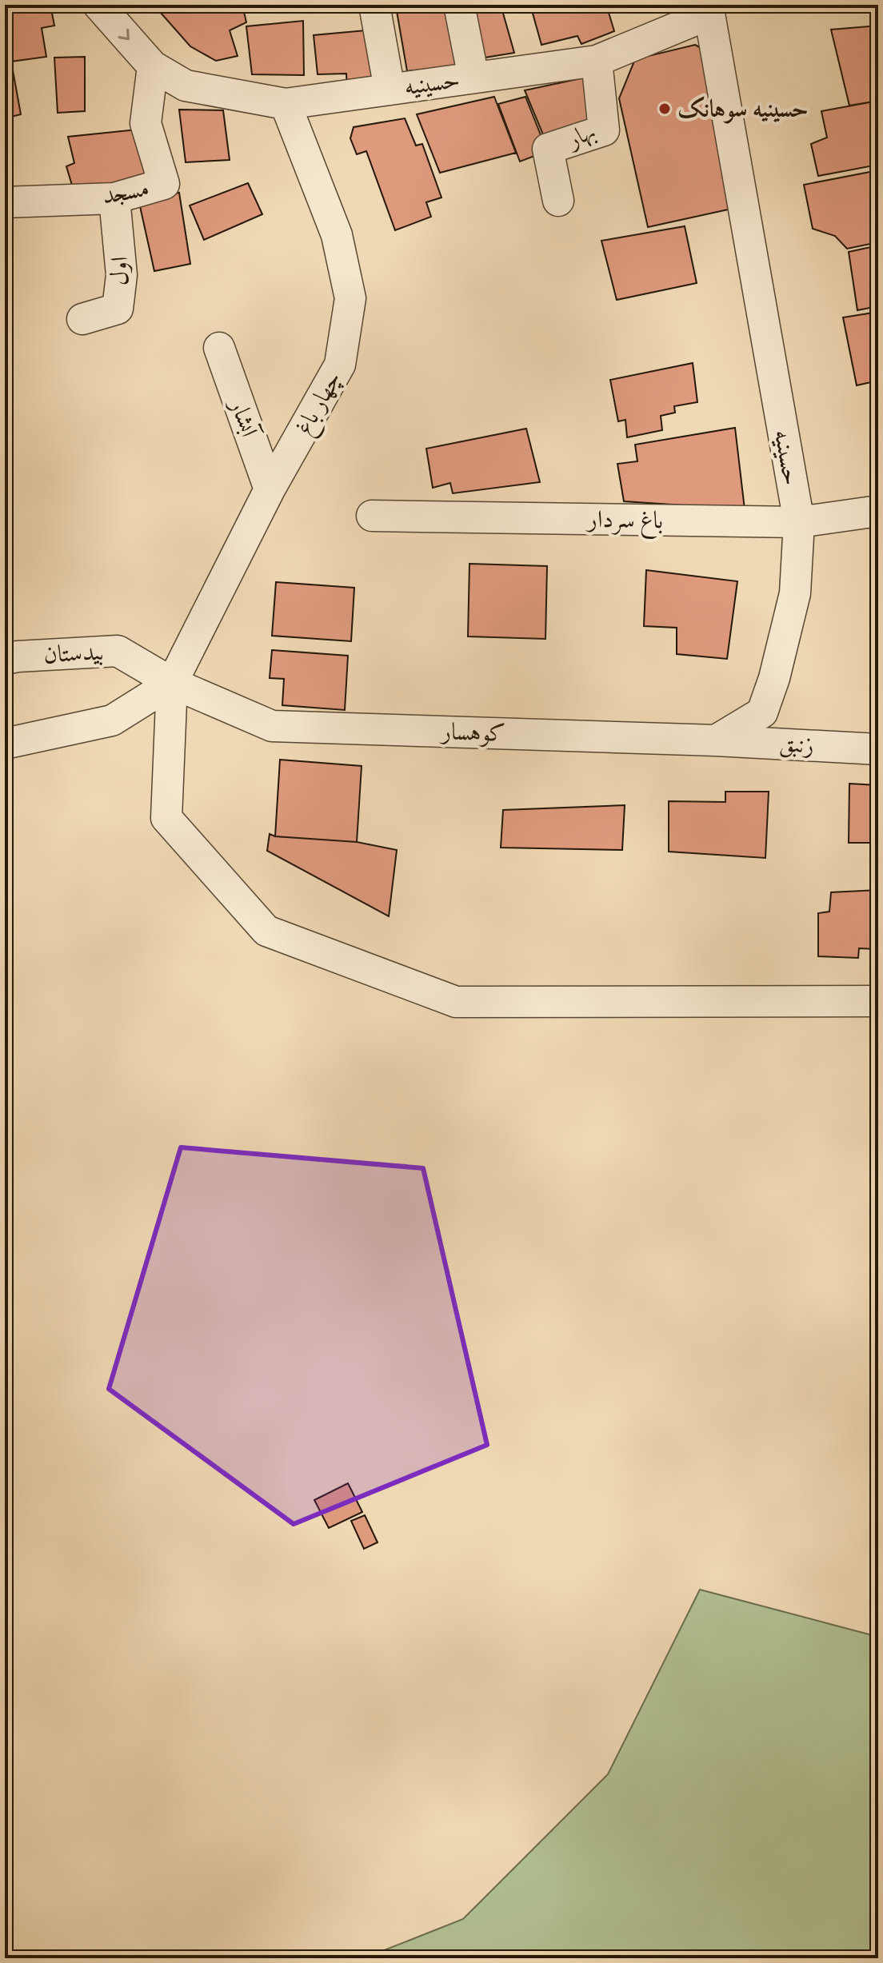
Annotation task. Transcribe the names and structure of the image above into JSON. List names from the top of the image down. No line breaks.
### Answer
{"streets":{"street":["حسینیه","بهار","مسجد","اول","چهار باغ","آبشار","باغ سردار","بیدستان","کوهسار","زنبق"]},"crossings":[["حسینیه","بهار"],["حسینیه","مسجد"],["حسینیه","چهار باغ"],["حسینیه","باغ سردار"],["مسجد","اول"],["چهار باغ","آبشار"],["چهار باغ","بیدستان"],["چهار باغ","کوهسار"],["بیدستان","کوهسار"],["کوهسار","زنبق"]],"places":["حسینیه سوهانک"]}
